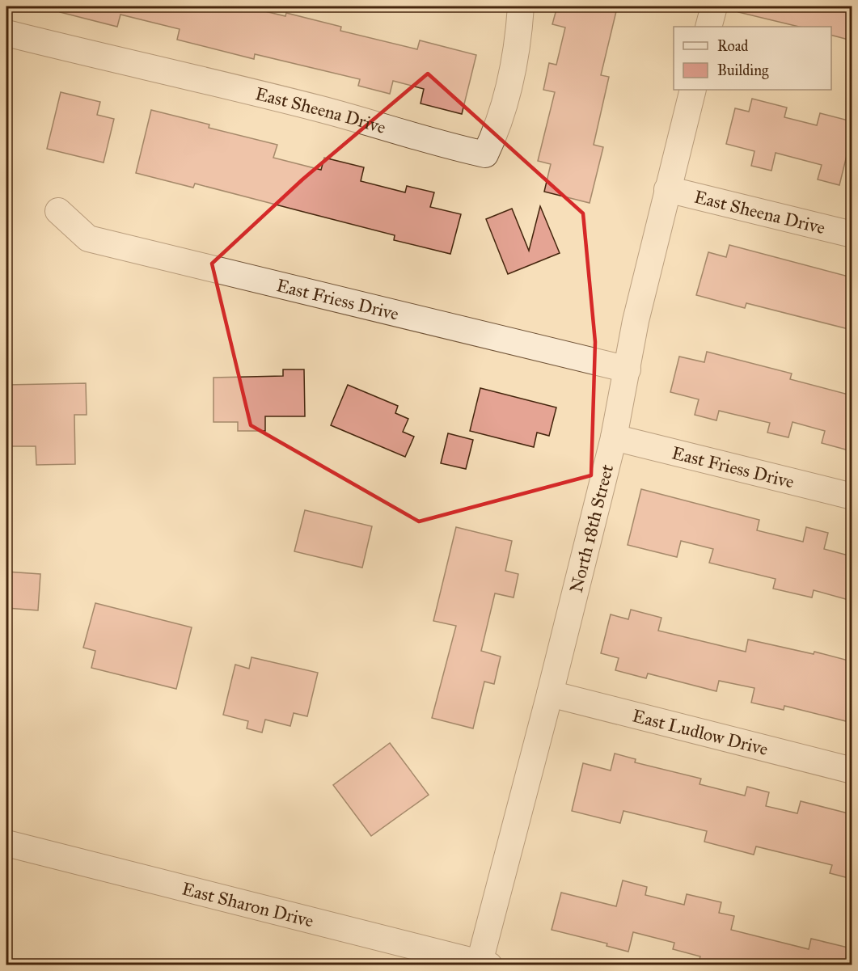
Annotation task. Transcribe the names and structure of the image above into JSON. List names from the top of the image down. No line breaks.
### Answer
{"streets":{"street":["East Sheena Drive","East Friess Drive","North 18th Street","East Ludlow Drive","East Sharon Drive"]},"crossings":[["East Sheena Drive","North 18th Street"],["East Friess Drive","North 18th Street"],["North 18th Street","East Ludlow Drive"],["North 18th Street","East Sharon Drive"]],"legend":["Road","Building"]}
